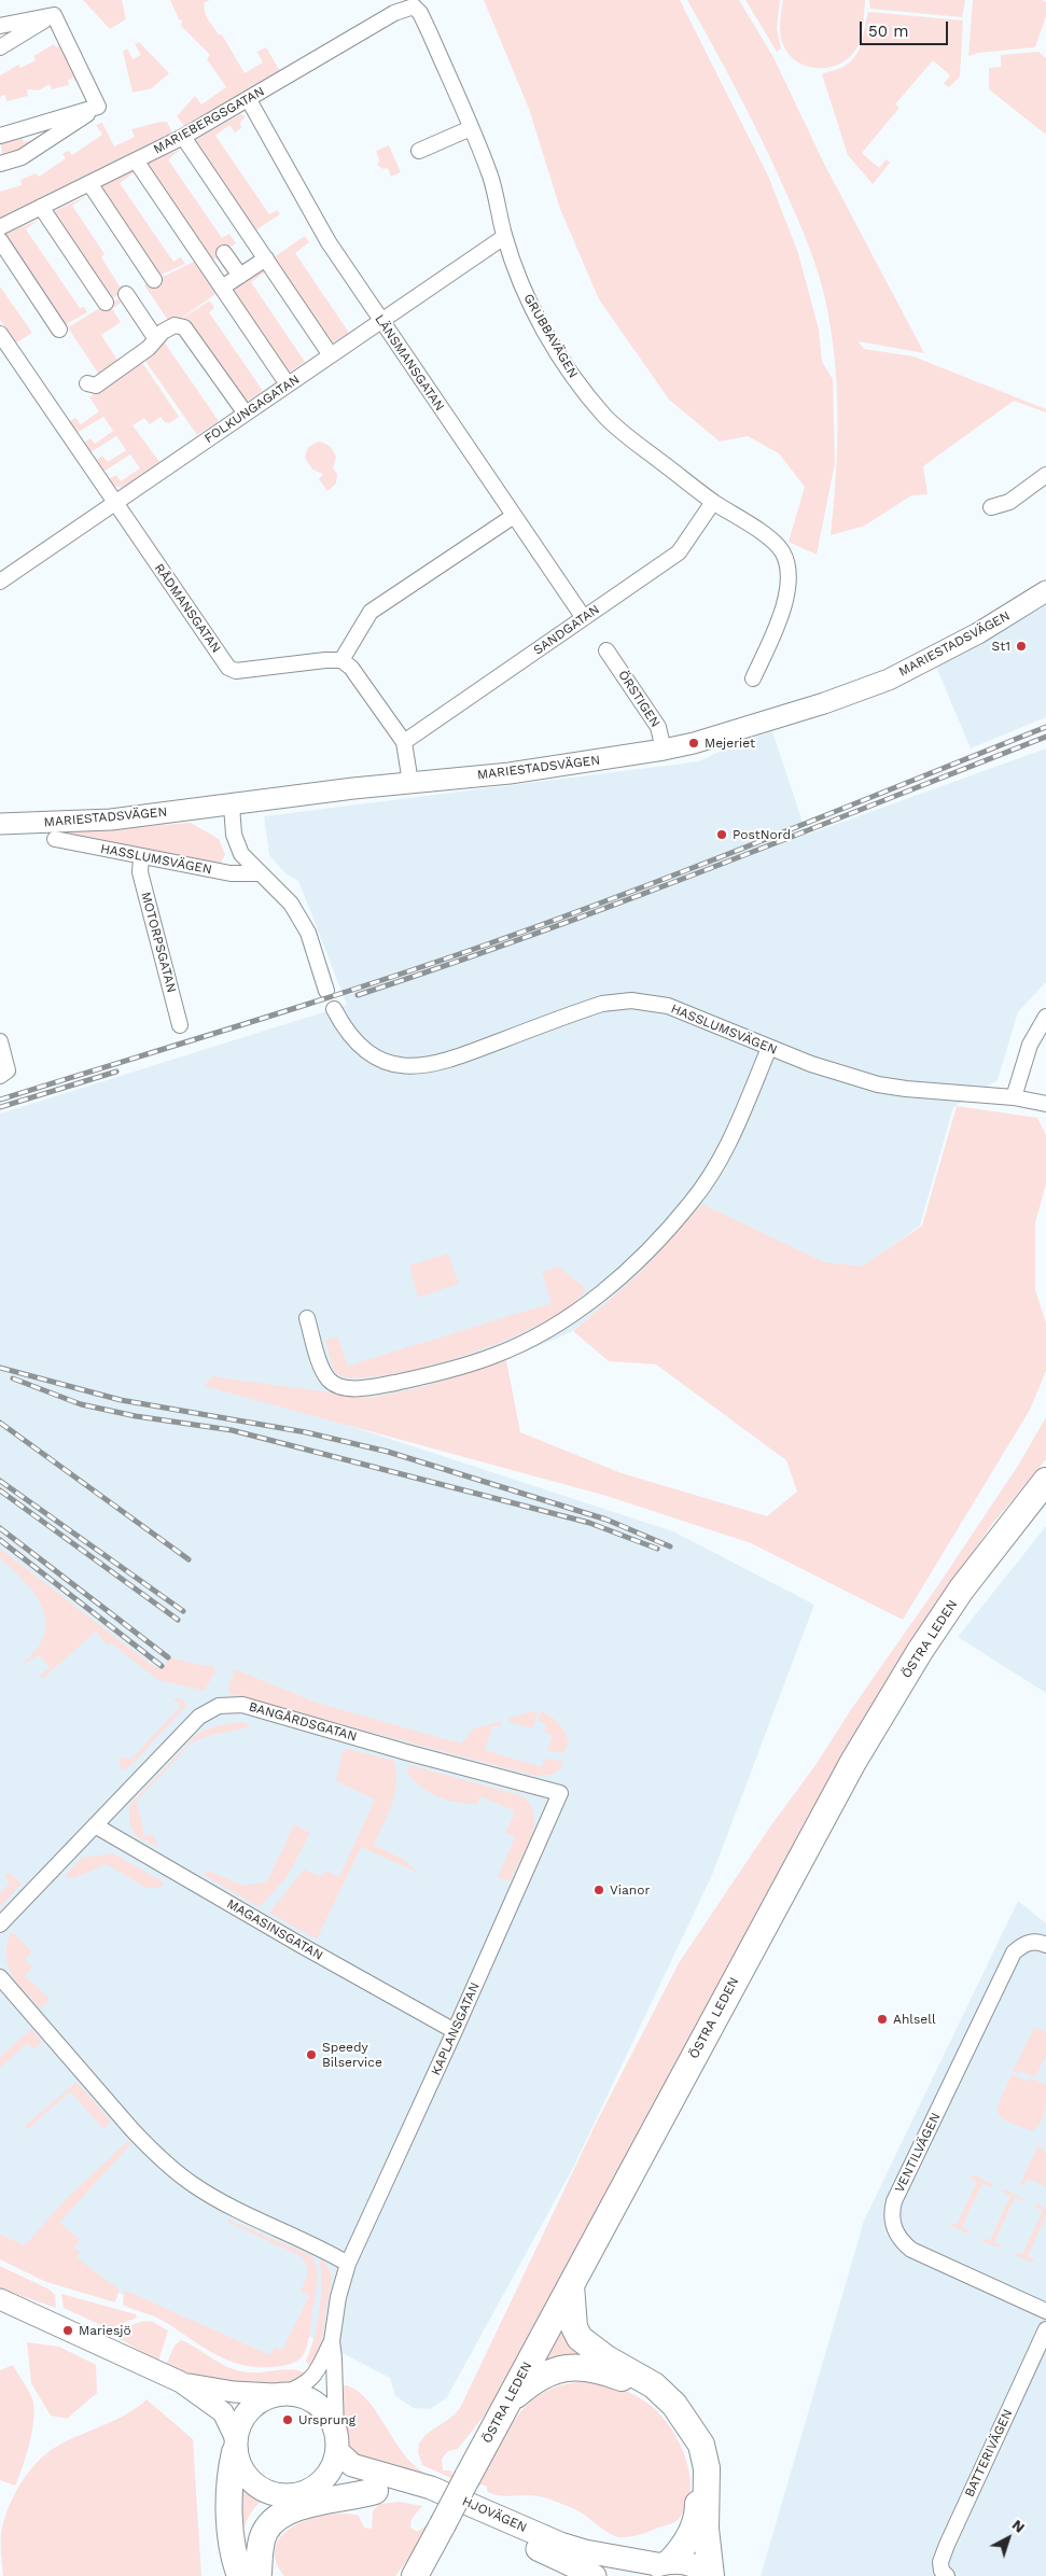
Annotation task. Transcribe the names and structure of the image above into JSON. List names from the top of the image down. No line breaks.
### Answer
{"streets":{"highway":["ÖSTRA LEDEN"],"main road":["HJOVÄGEN"],"street":["MARIEBERGSGATAN","GRUBBAVÄGEN","LÄNSMANSGATAN","FOLKUNGAGATAN","RÅDMANSGATAN","SANDGATAN","MARIESTADSVÄGEN","ÖRSTIGEN","HASSLUMSVÄGEN","MOTORPSGATAN","BANGÅRDSGATAN","MAGASINSGATAN","KAPLANSGATAN","VENTILVÄGEN","BATTERIVÄGEN"]},"crossings":[["MARIEBERGSGATAN","GRUBBAVÄGEN"],["MARIEBERGSGATAN","LÄNSMANSGATAN"],["GRUBBAVÄGEN","FOLKUNGAGATAN"],["GRUBBAVÄGEN","SANDGATAN"],["LÄNSMANSGATAN","FOLKUNGAGATAN"],["LÄNSMANSGATAN","SANDGATAN"],["FOLKUNGAGATAN","RÅDMANSGATAN"],["MARIESTADSVÄGEN","ÖRSTIGEN"],["HASSLUMSVÄGEN","MOTORPSGATAN"],["BANGÅRDSGATAN","MAGASINSGATAN"],["BANGÅRDSGATAN","KAPLANSGATAN"],["MAGASINSGATAN","KAPLANSGATAN"],["KAPLANSGATAN","HJOVÄGEN"]],"places":["St1","Mejeriet","PostNord","Vianor","Ahlsell","Speedy Bilservice","Mariesjö","Ursprung"],"scale_bar":"50 m","north":"top right"}
